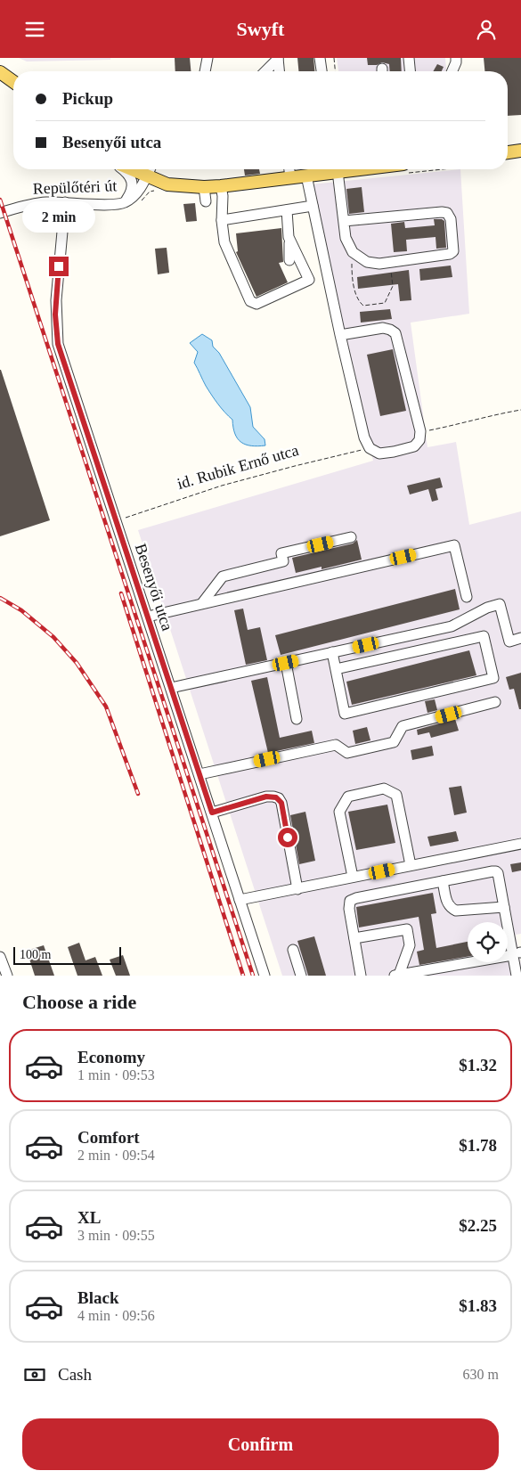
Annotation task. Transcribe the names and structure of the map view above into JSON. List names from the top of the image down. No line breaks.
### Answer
{"streets":{"street":["Repülőtéri út","Besenyői utca"],"path":["id. Rubik Ernő utca"]},"crossings":[["Repülőtéri út","Besenyői utca"],["id. Rubik Ernő utca","Besenyői utca"]],"scale_bar":"100 m","page":{"header":"Swyft","banner":["Pickup","Besenyői utca"],"bubble":"2 min","scale":"100 m","heading":"Choose a ride","list":[{"name":"Economy","note":"1 min · 09:53","value":"$1.32"},{"name":"Comfort","note":"2 min · 09:54","value":"$1.78"},{"name":"XL","note":"3 min · 09:55","value":"$2.25"},{"name":"Black","note":"4 min · 09:56","value":"$1.83"}],"pay":["Cash","630 m"],"buttons":"Confirm"}}
